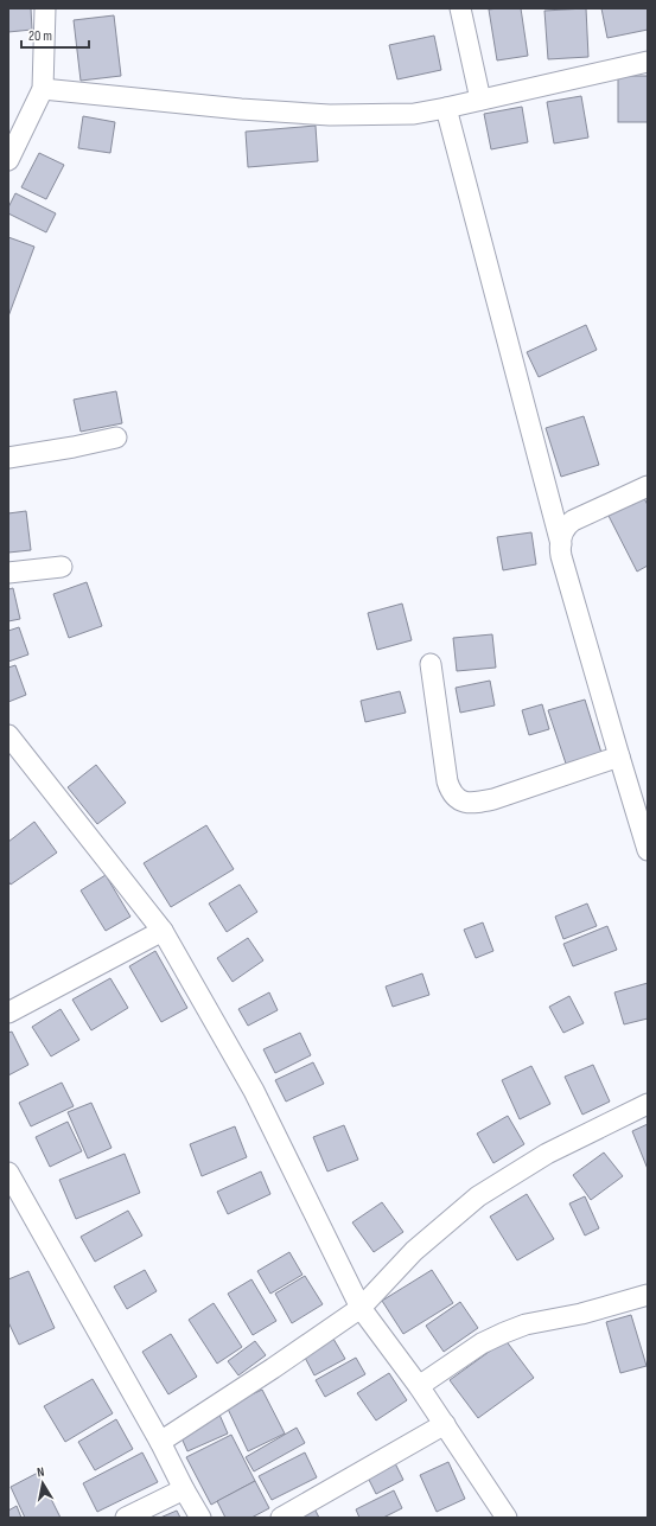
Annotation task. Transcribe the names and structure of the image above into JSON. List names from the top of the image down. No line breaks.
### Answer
{"scale_bar":"20 m","north":"top"}
